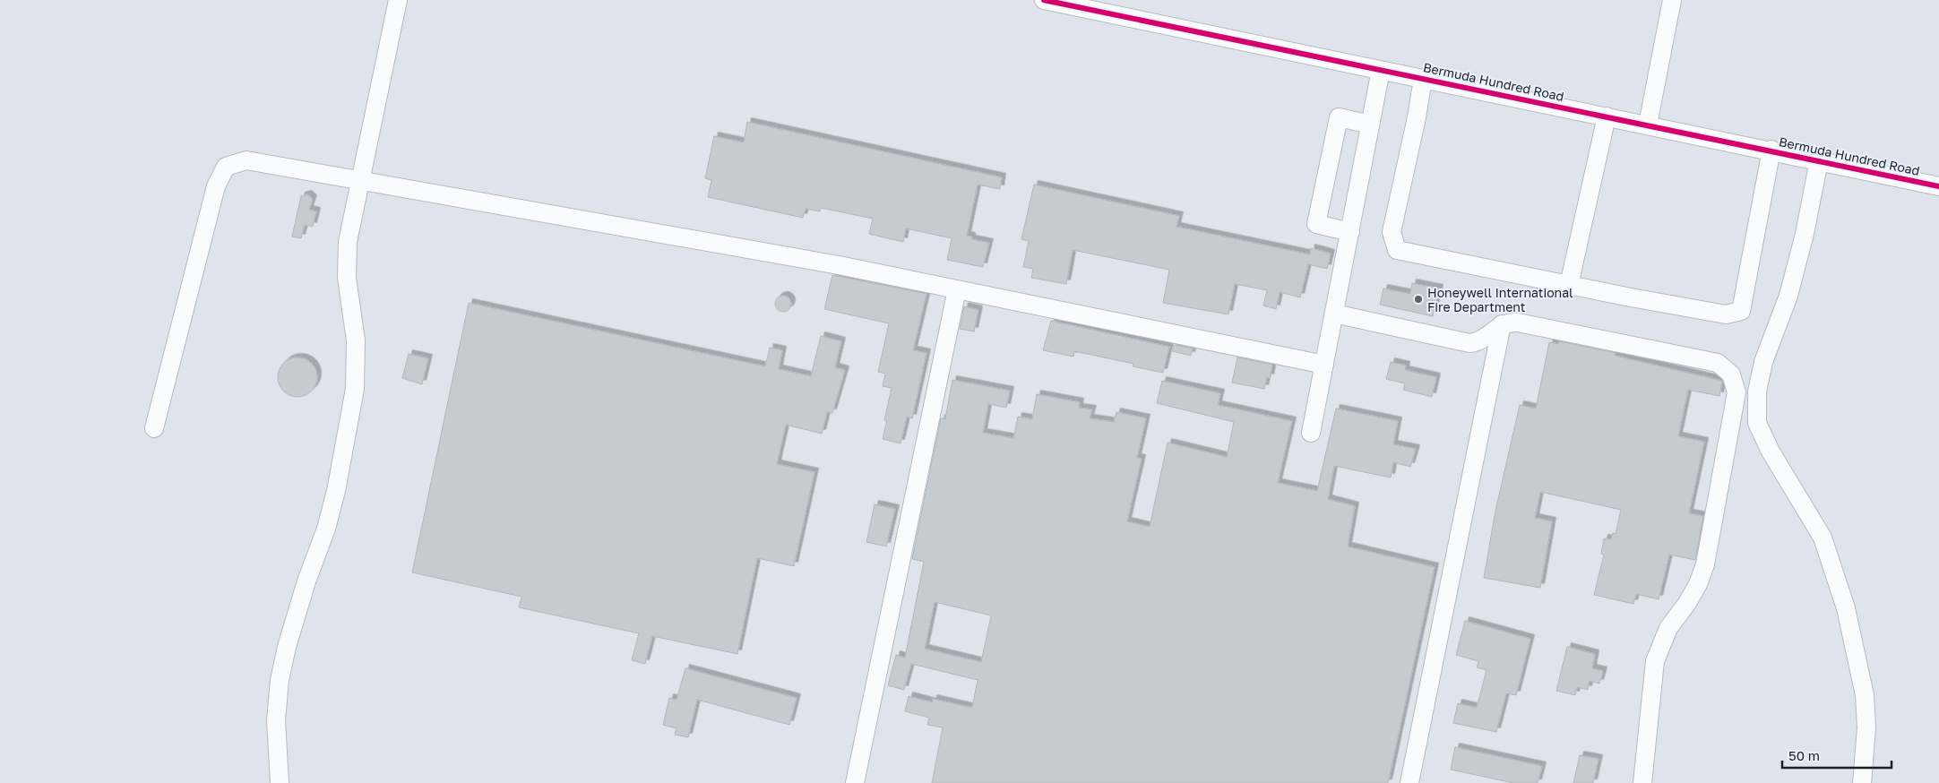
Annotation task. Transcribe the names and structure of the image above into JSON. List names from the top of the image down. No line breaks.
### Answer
{"streets":{"street":["Bermuda Hundred Road"]},"places":["Honeywell International Fire Department"],"scale_bar":"50 m"}
